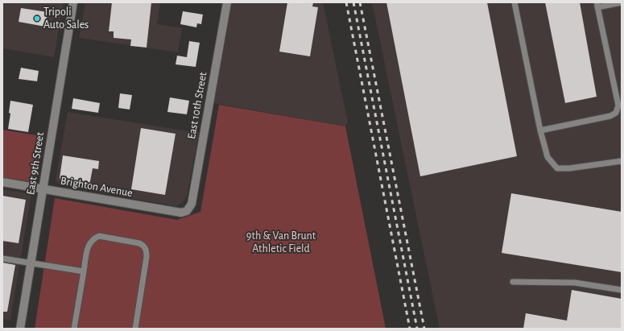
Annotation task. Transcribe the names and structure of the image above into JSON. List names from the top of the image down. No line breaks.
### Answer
{"streets":{"street":["East 10th Street","East 9th Street","Brighton Avenue"]},"crossings":[["East 10th Street","Brighton Avenue"],["East 9th Street","Brighton Avenue"]],"parks":["9th & Van Brunt Athletic Field"],"places":["Tripoli Auto Sales"]}
